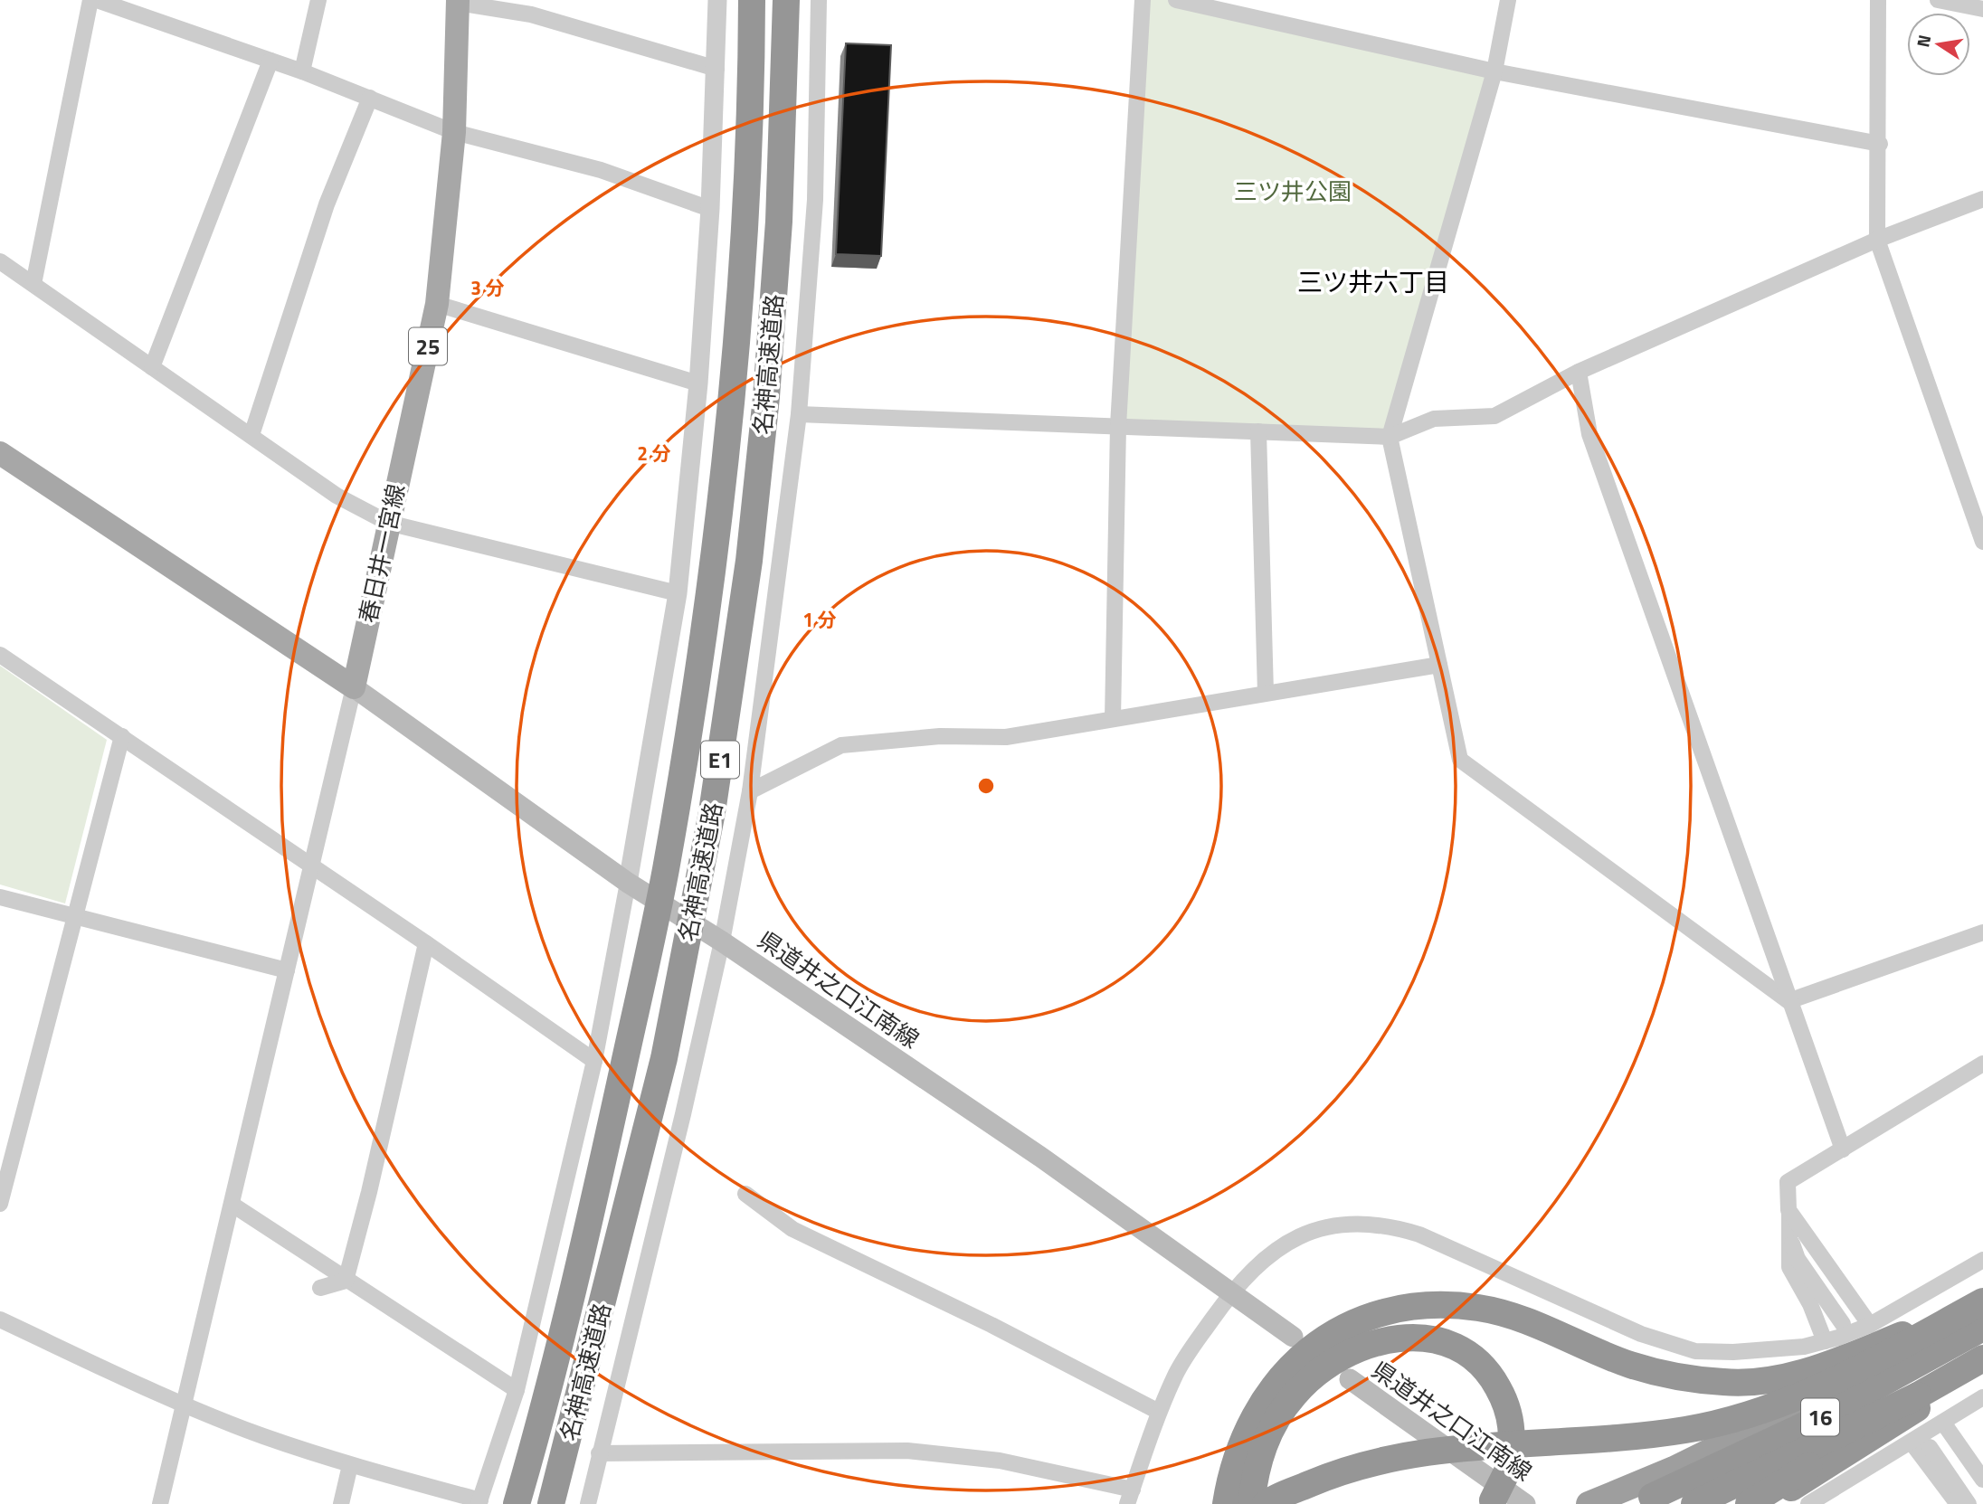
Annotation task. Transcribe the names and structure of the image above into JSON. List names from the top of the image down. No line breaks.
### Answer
{"streets":{"highway":["名神高速道路","E1","16"],"main road":["25","春日井一宮線","県道井之口江南線"]},"crossings":[["春日井一宮線","県道井之口江南線"]],"districts":["三ツ井六丁目"],"parks":["三ツ井公園"],"north":"left","rings":["3 分","2 分","1 分"]}
